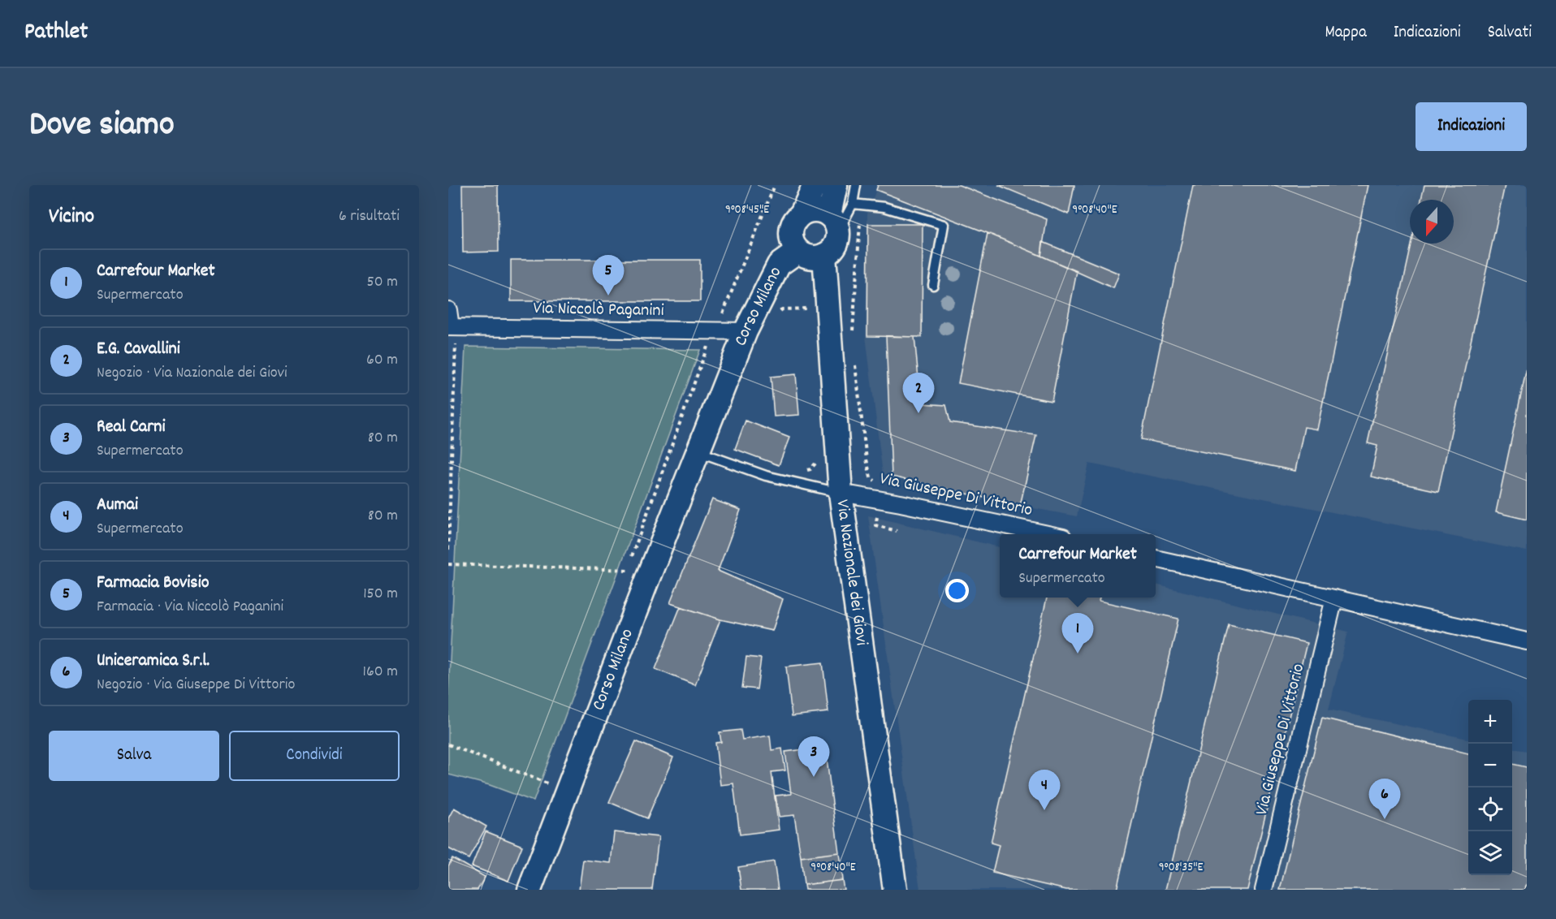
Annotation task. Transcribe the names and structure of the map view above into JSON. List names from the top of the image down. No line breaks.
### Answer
{"streets":{"main road":["Corso Milano","Via Nazionale dei Giovi"],"street":["Via Niccolò Paganini","Via Giuseppe Di Vittorio"]},"crossings":[["Corso Milano","Via Niccolò Paganini"],["Corso Milano","Via Nazionale dei Giovi"],["Via Giuseppe Di Vittorio","Via Nazionale dei Giovi"]],"north":"bottom","page":{"header":"Pathlet","nav":["Mappa","Indicazioni","Salvati"],"title":"Dove siamo","buttons":["Indicazioni",["Salva","Condividi"]],"heading":["Vicino","6 risultati"],"list":[{"mark":"1","name":"Carrefour Market","note":"Supermercato","value":"50 m"},{"mark":"2","name":"E.G. Cavallini","note":"Negozio · Via Nazionale dei Giovi","value":"60 m"},{"mark":"3","name":"Real Carni","note":"Supermercato","value":"80 m"},{"mark":"4","name":"Aumai","note":"Supermercato","value":"80 m"},{"mark":"5","name":"Farmacia Bovisio","note":"Farmacia · Via Niccolò Paganini","value":"150 m"},{"mark":"6","name":"Uniceramica S.r.l.","note":"Negozio · Via Giuseppe Di Vittorio","value":"160 m"}],"pins":["5","2","1","3","4","6"],"popup":["Carrefour Market","Supermercato"],"map_buttons":["+","−"]},"coordinates":["9°08'45\"E","9°08'40\"E","9°08'35\"E"]}
